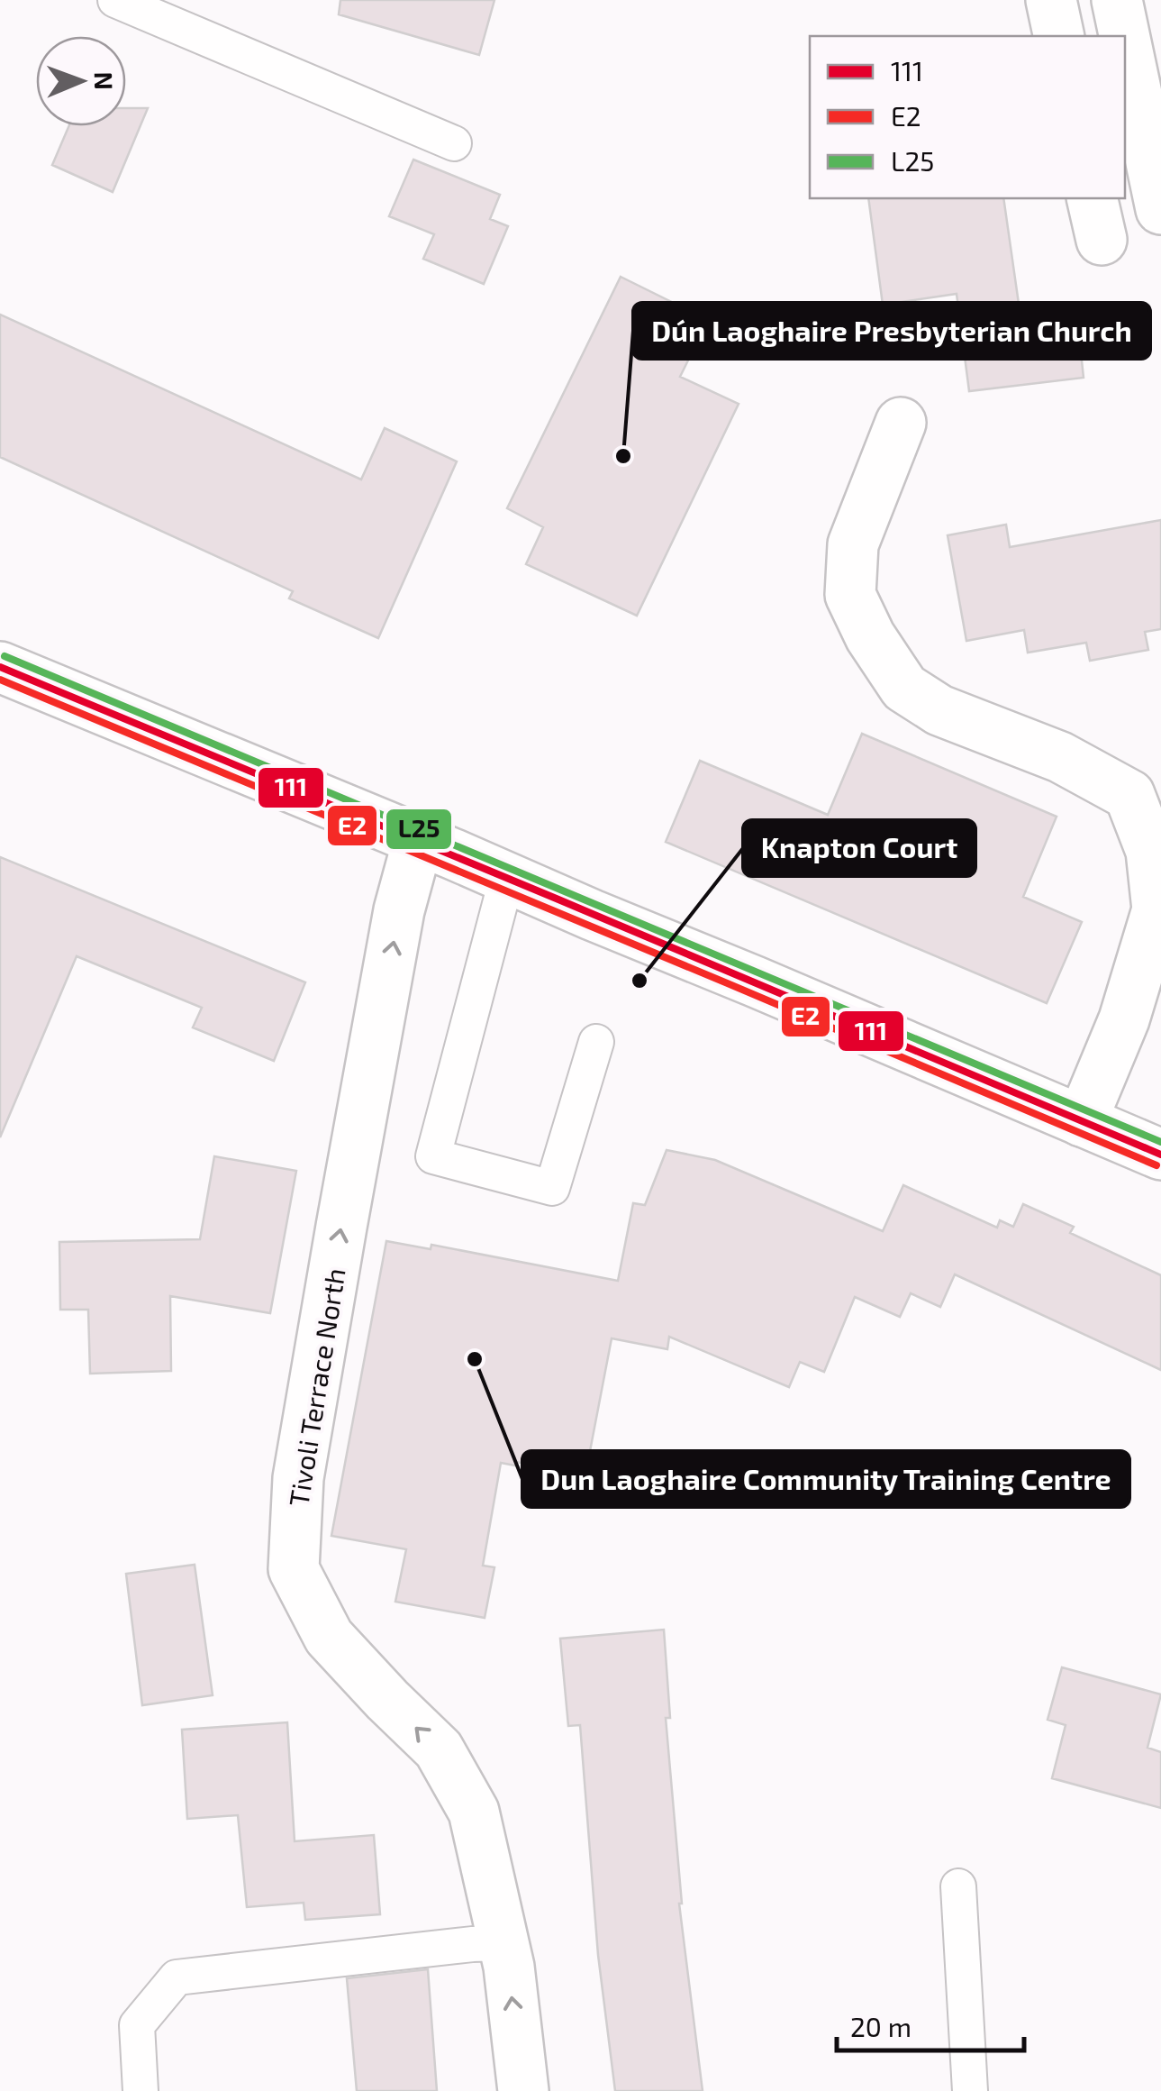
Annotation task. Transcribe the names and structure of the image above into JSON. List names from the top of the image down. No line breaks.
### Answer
{"streets":{"street":["Tivoli Terrace North"]},"one_way":["Tivoli Terrace North"],"places":["Dún Laoghaire Presbyterian Church","Knapton Court","Dun Laoghaire Community Training Centre"],"lines":["transit line L25","transit line 111","transit line E2"],"legend":["111","E2","L25"],"scale_bar":"20 m","north":"right"}
